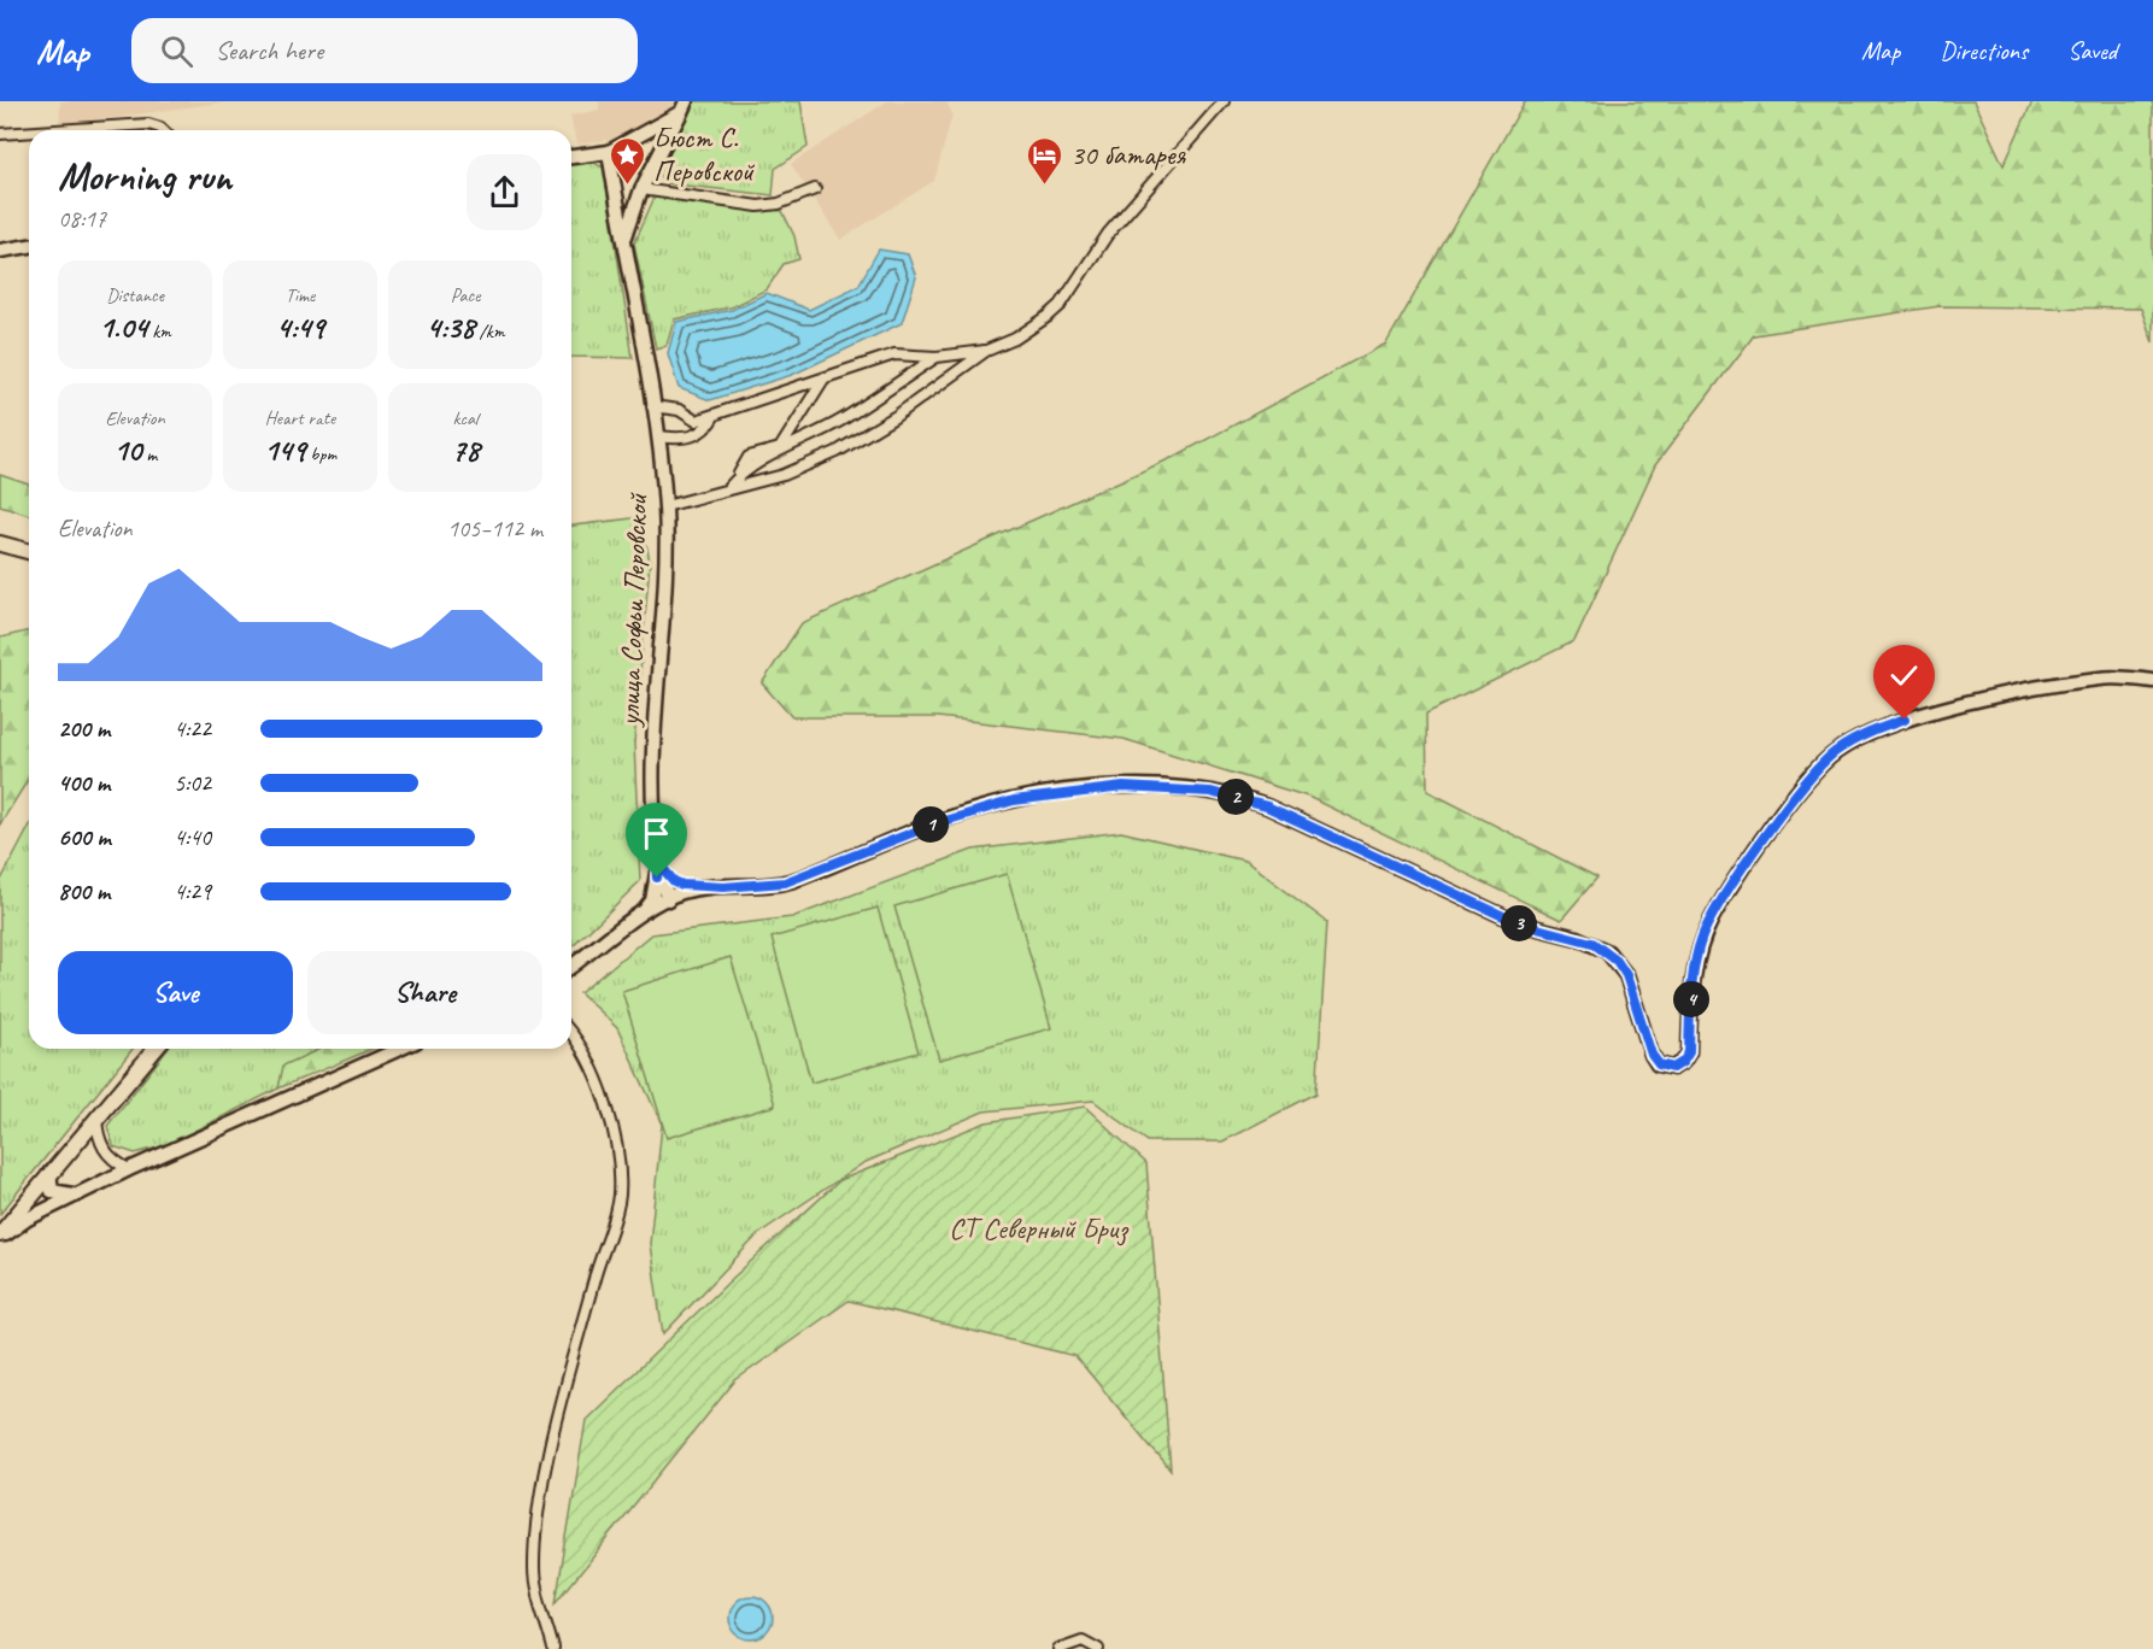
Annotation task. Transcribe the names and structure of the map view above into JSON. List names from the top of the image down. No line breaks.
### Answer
{"streets":{"main road":["улица Софьи Перовской"]},"parks":["СТ Северный Бриз"],"places":{"place":["Бюст С. Перовской"],"hotel":["30 батарея"]},"page":{"header":"Map","search":"Search here","nav":["Map","Directions","Saved"],"heading":["Morning run","08:17"],"stats":[["Distance","1.04 km"],["Time","4:49"],["Pace","4:38 /km"],["Elevation","10 m"],["Heart rate","149 bpm"],["kcal","78"]],"chart":["Elevation","105–112 m"],"list":[{"name":"200 m","note":"4:22"},{"name":"400 m","note":"5:02"},{"name":"600 m","note":"4:40"},{"name":"800 m","note":"4:29"}],"pins":["2","1","3","4"],"buttons":["Save","Share"]}}
